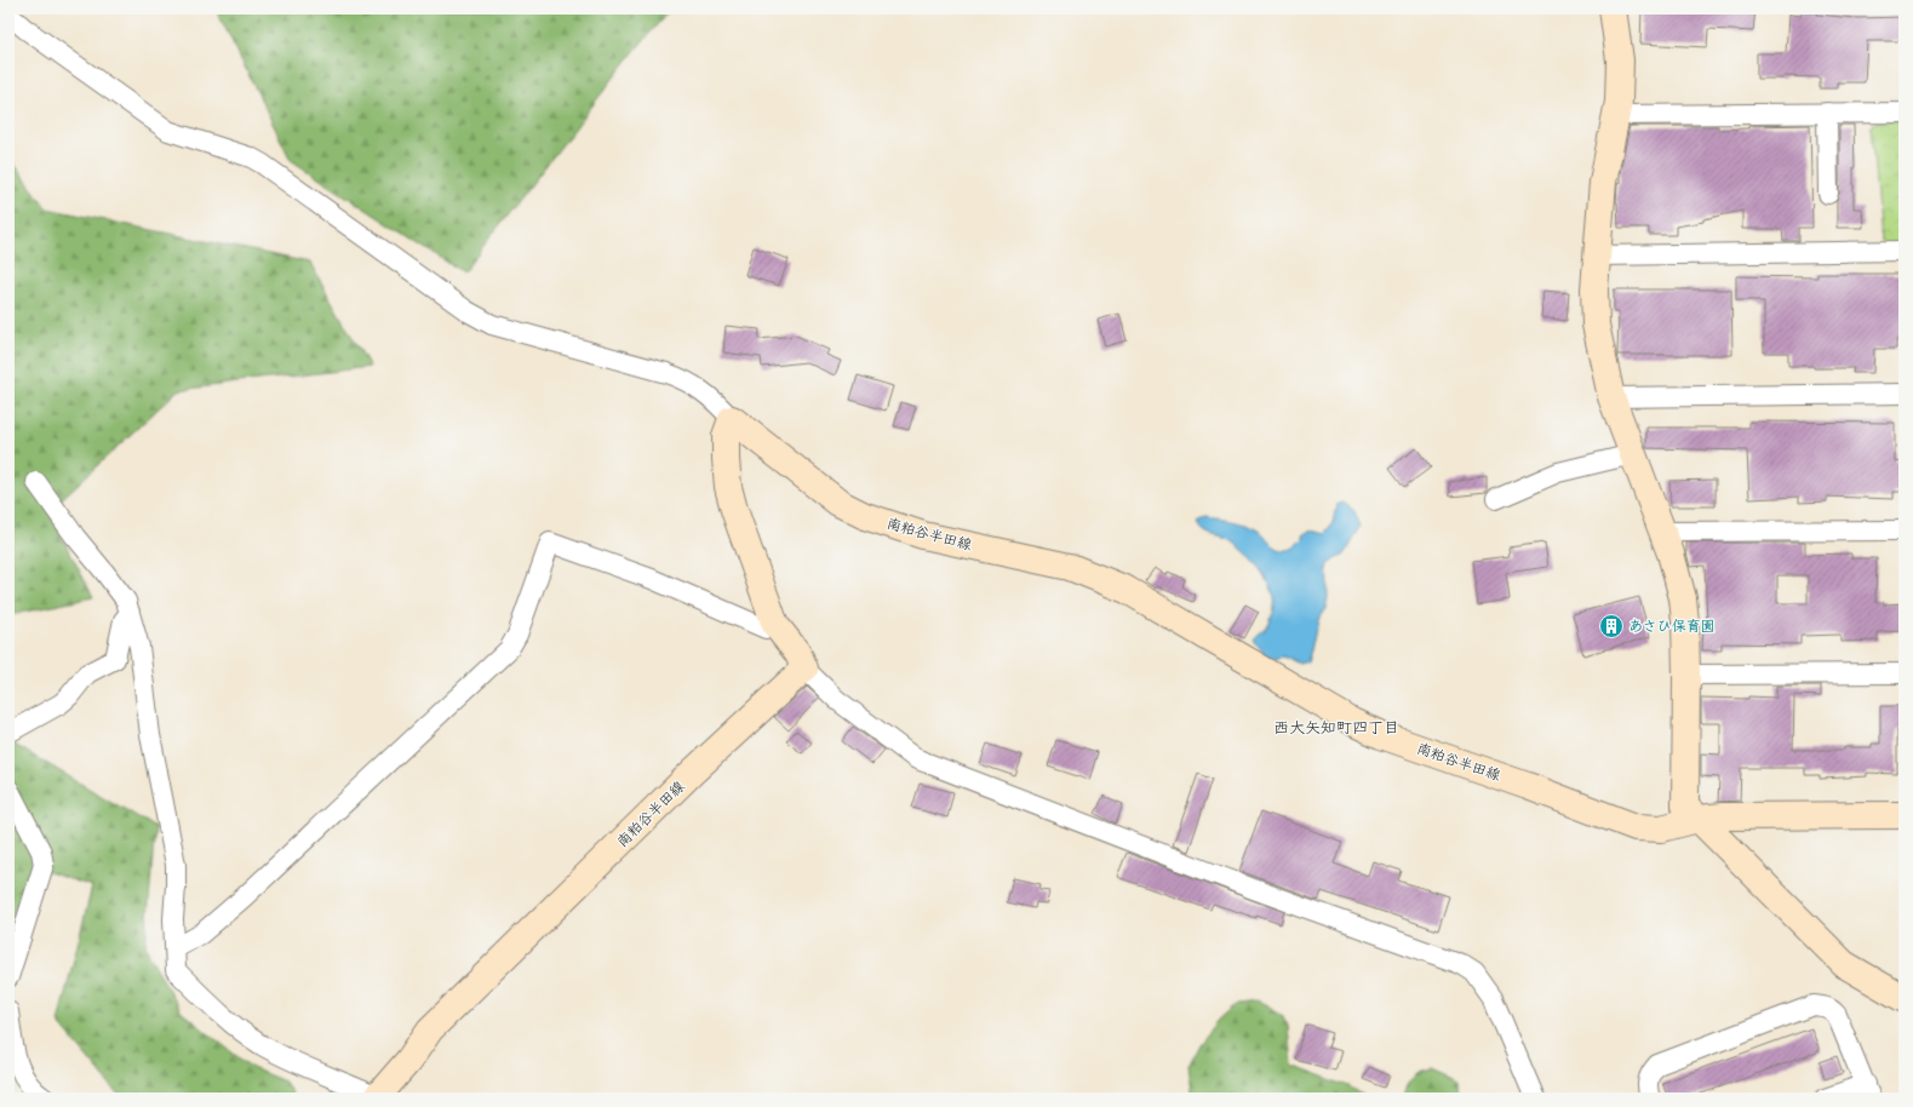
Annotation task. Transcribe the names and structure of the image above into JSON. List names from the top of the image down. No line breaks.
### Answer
{"streets":{"main road":["南粕谷半田線"]},"districts":["西大矢知町四丁目"],"places":{"building":["あさひ保育園"]}}
